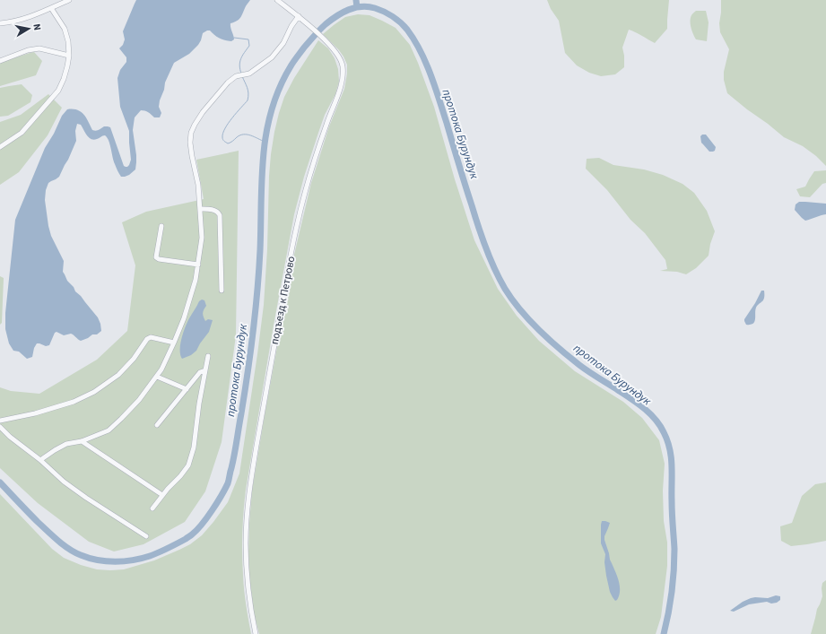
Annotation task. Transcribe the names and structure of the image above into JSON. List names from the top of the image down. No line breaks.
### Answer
{"streets":{"street":["подъезд к Петрово"]},"water":["протока Бурундук"],"north":"right"}
